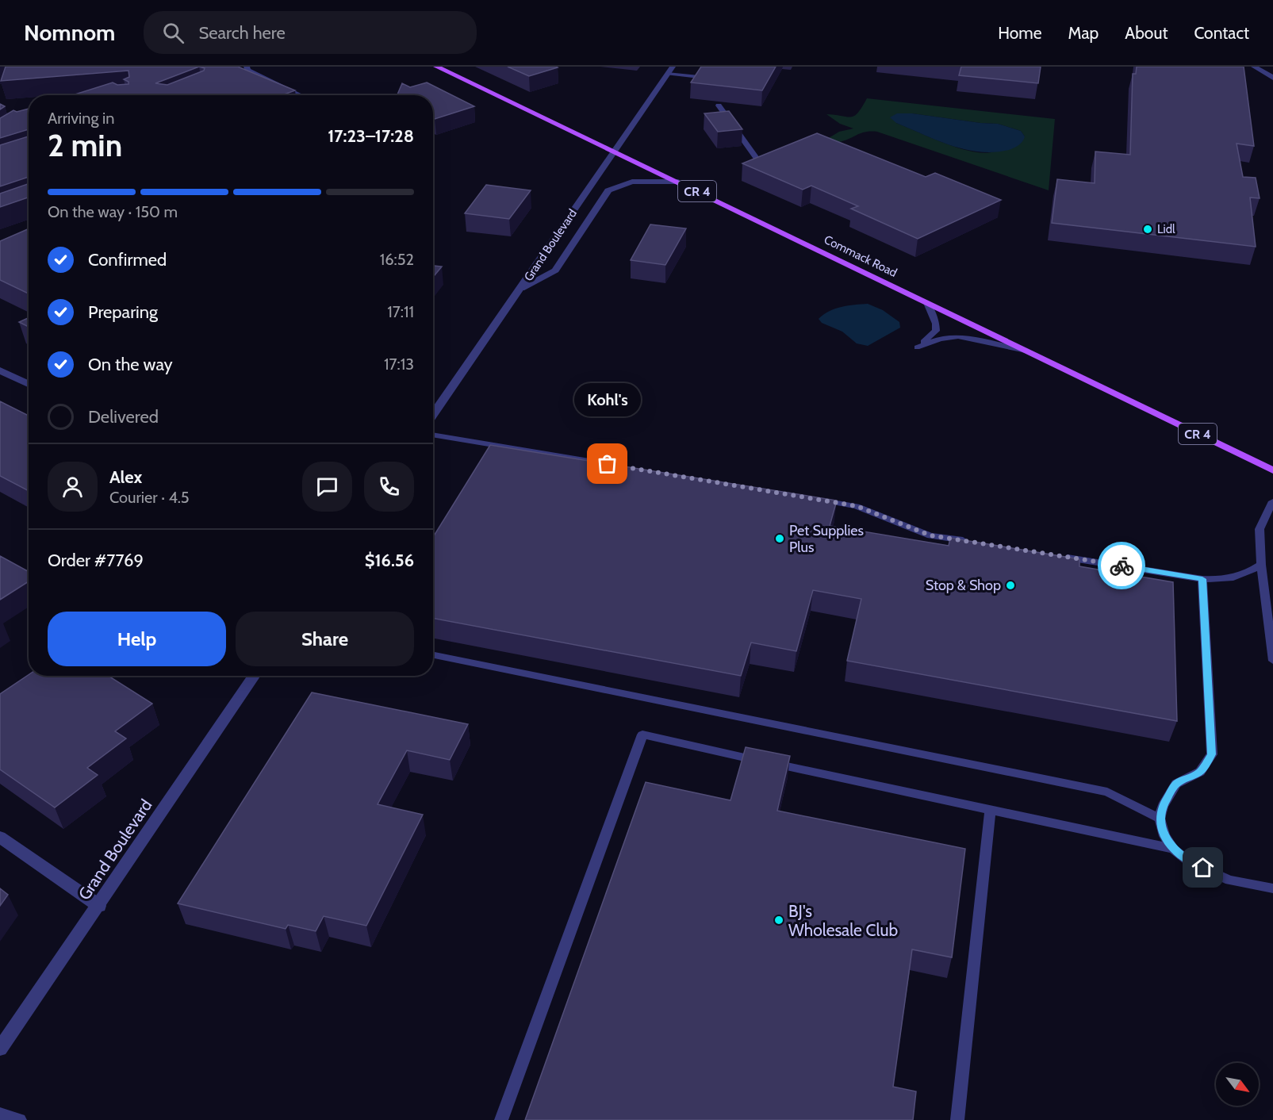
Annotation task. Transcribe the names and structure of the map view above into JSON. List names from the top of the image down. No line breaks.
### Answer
{"streets":{"main road":["CR 4","Commack Road"],"street":["Grand Boulevard"]},"crossings":[["Grand Boulevard","Commack Road"]],"places":["Lidl","Kohl's","Pet Supplies Plus","Stop & Shop","BJ's Wholesale Club"],"north":"bottom right","page":{"header":"Nomnom","search":"Search here","nav":["Home","Map","About","Contact"],"heading":["2 min","Arriving in","17:23–17:28"],"panel":["Alex","Courier · 4.5","Order #7769","$16.56"],"bar":"On the way · 150 m","list":[["Confirmed","16:52"],["Preparing","17:11"],["On the way","17:13"],"Delivered"],"bubble":"Kohl's","buttons":["Help","Share"]}}
